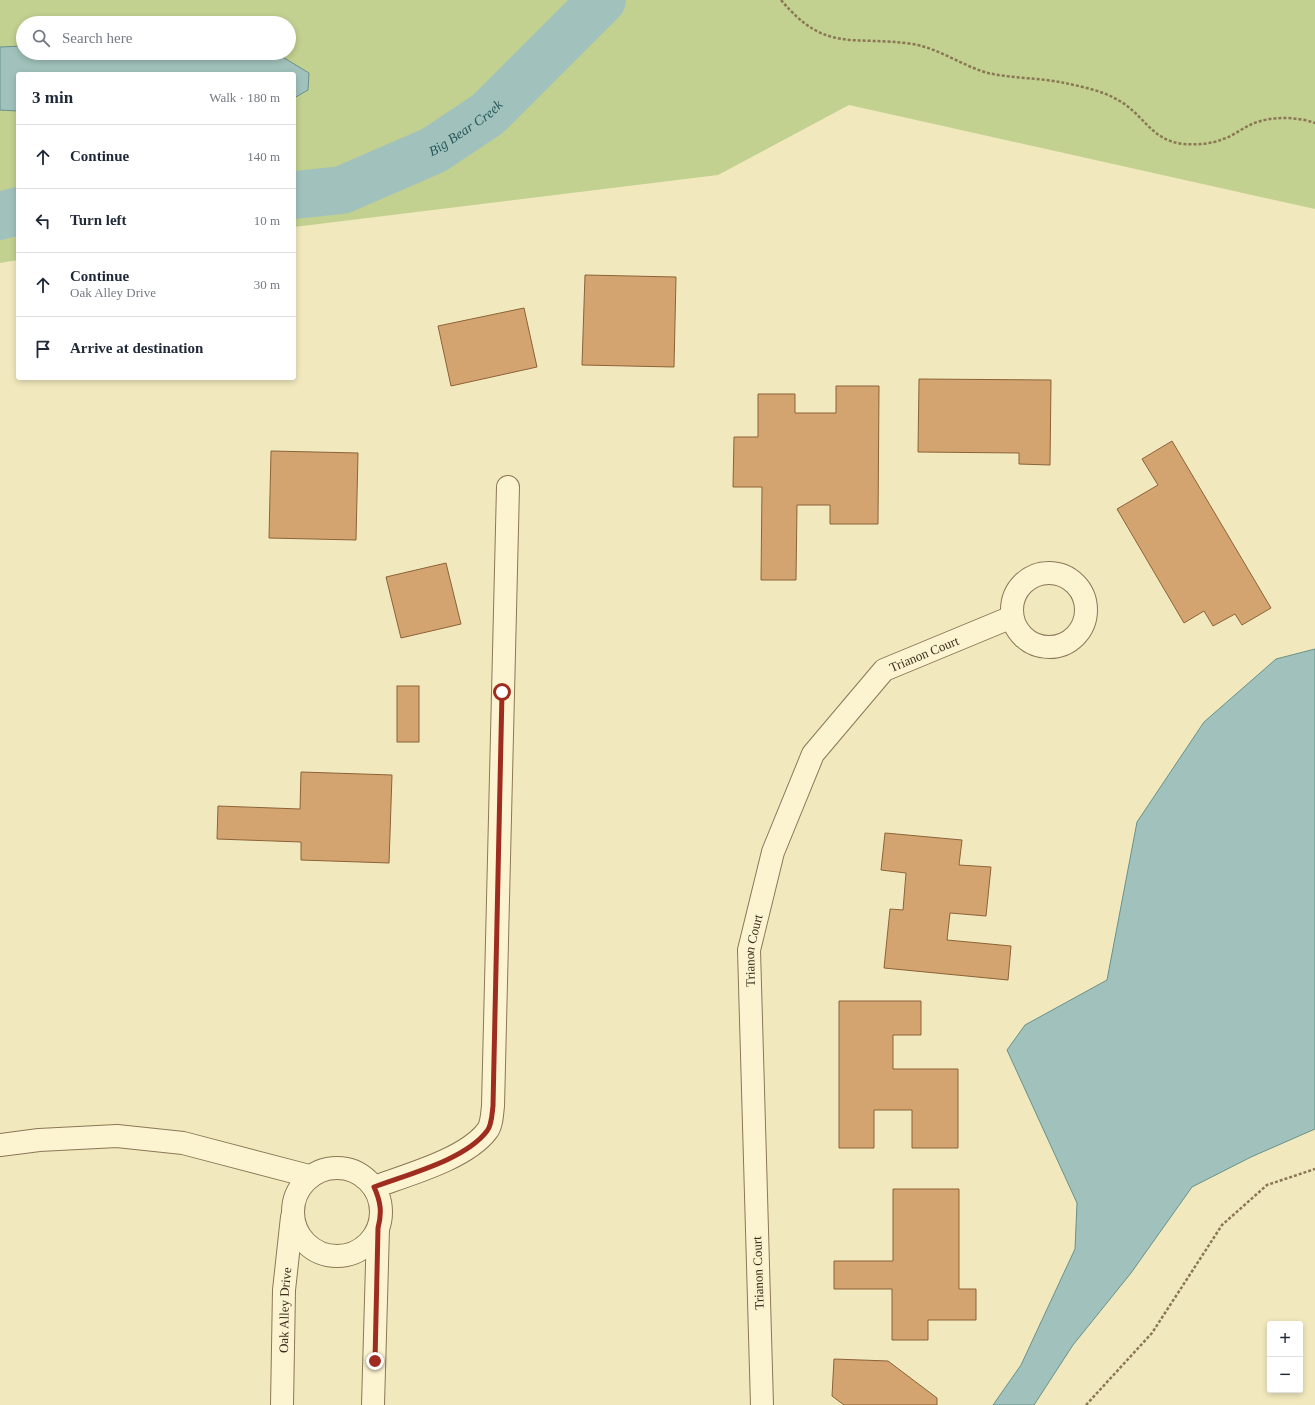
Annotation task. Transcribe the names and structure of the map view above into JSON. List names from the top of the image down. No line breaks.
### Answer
{"streets":{"street":["Trianon Court","Oak Alley Drive"]},"water":["Big Bear Creek"],"page":{"search":"Search here","heading":["3 min","Walk · 180 m"],"list":[["Continue","140 m"],["Turn left","10 m"],["Continue","Oak Alley Drive","30 m"],"Arrive at destination"],"map_buttons":["+","−"]}}
